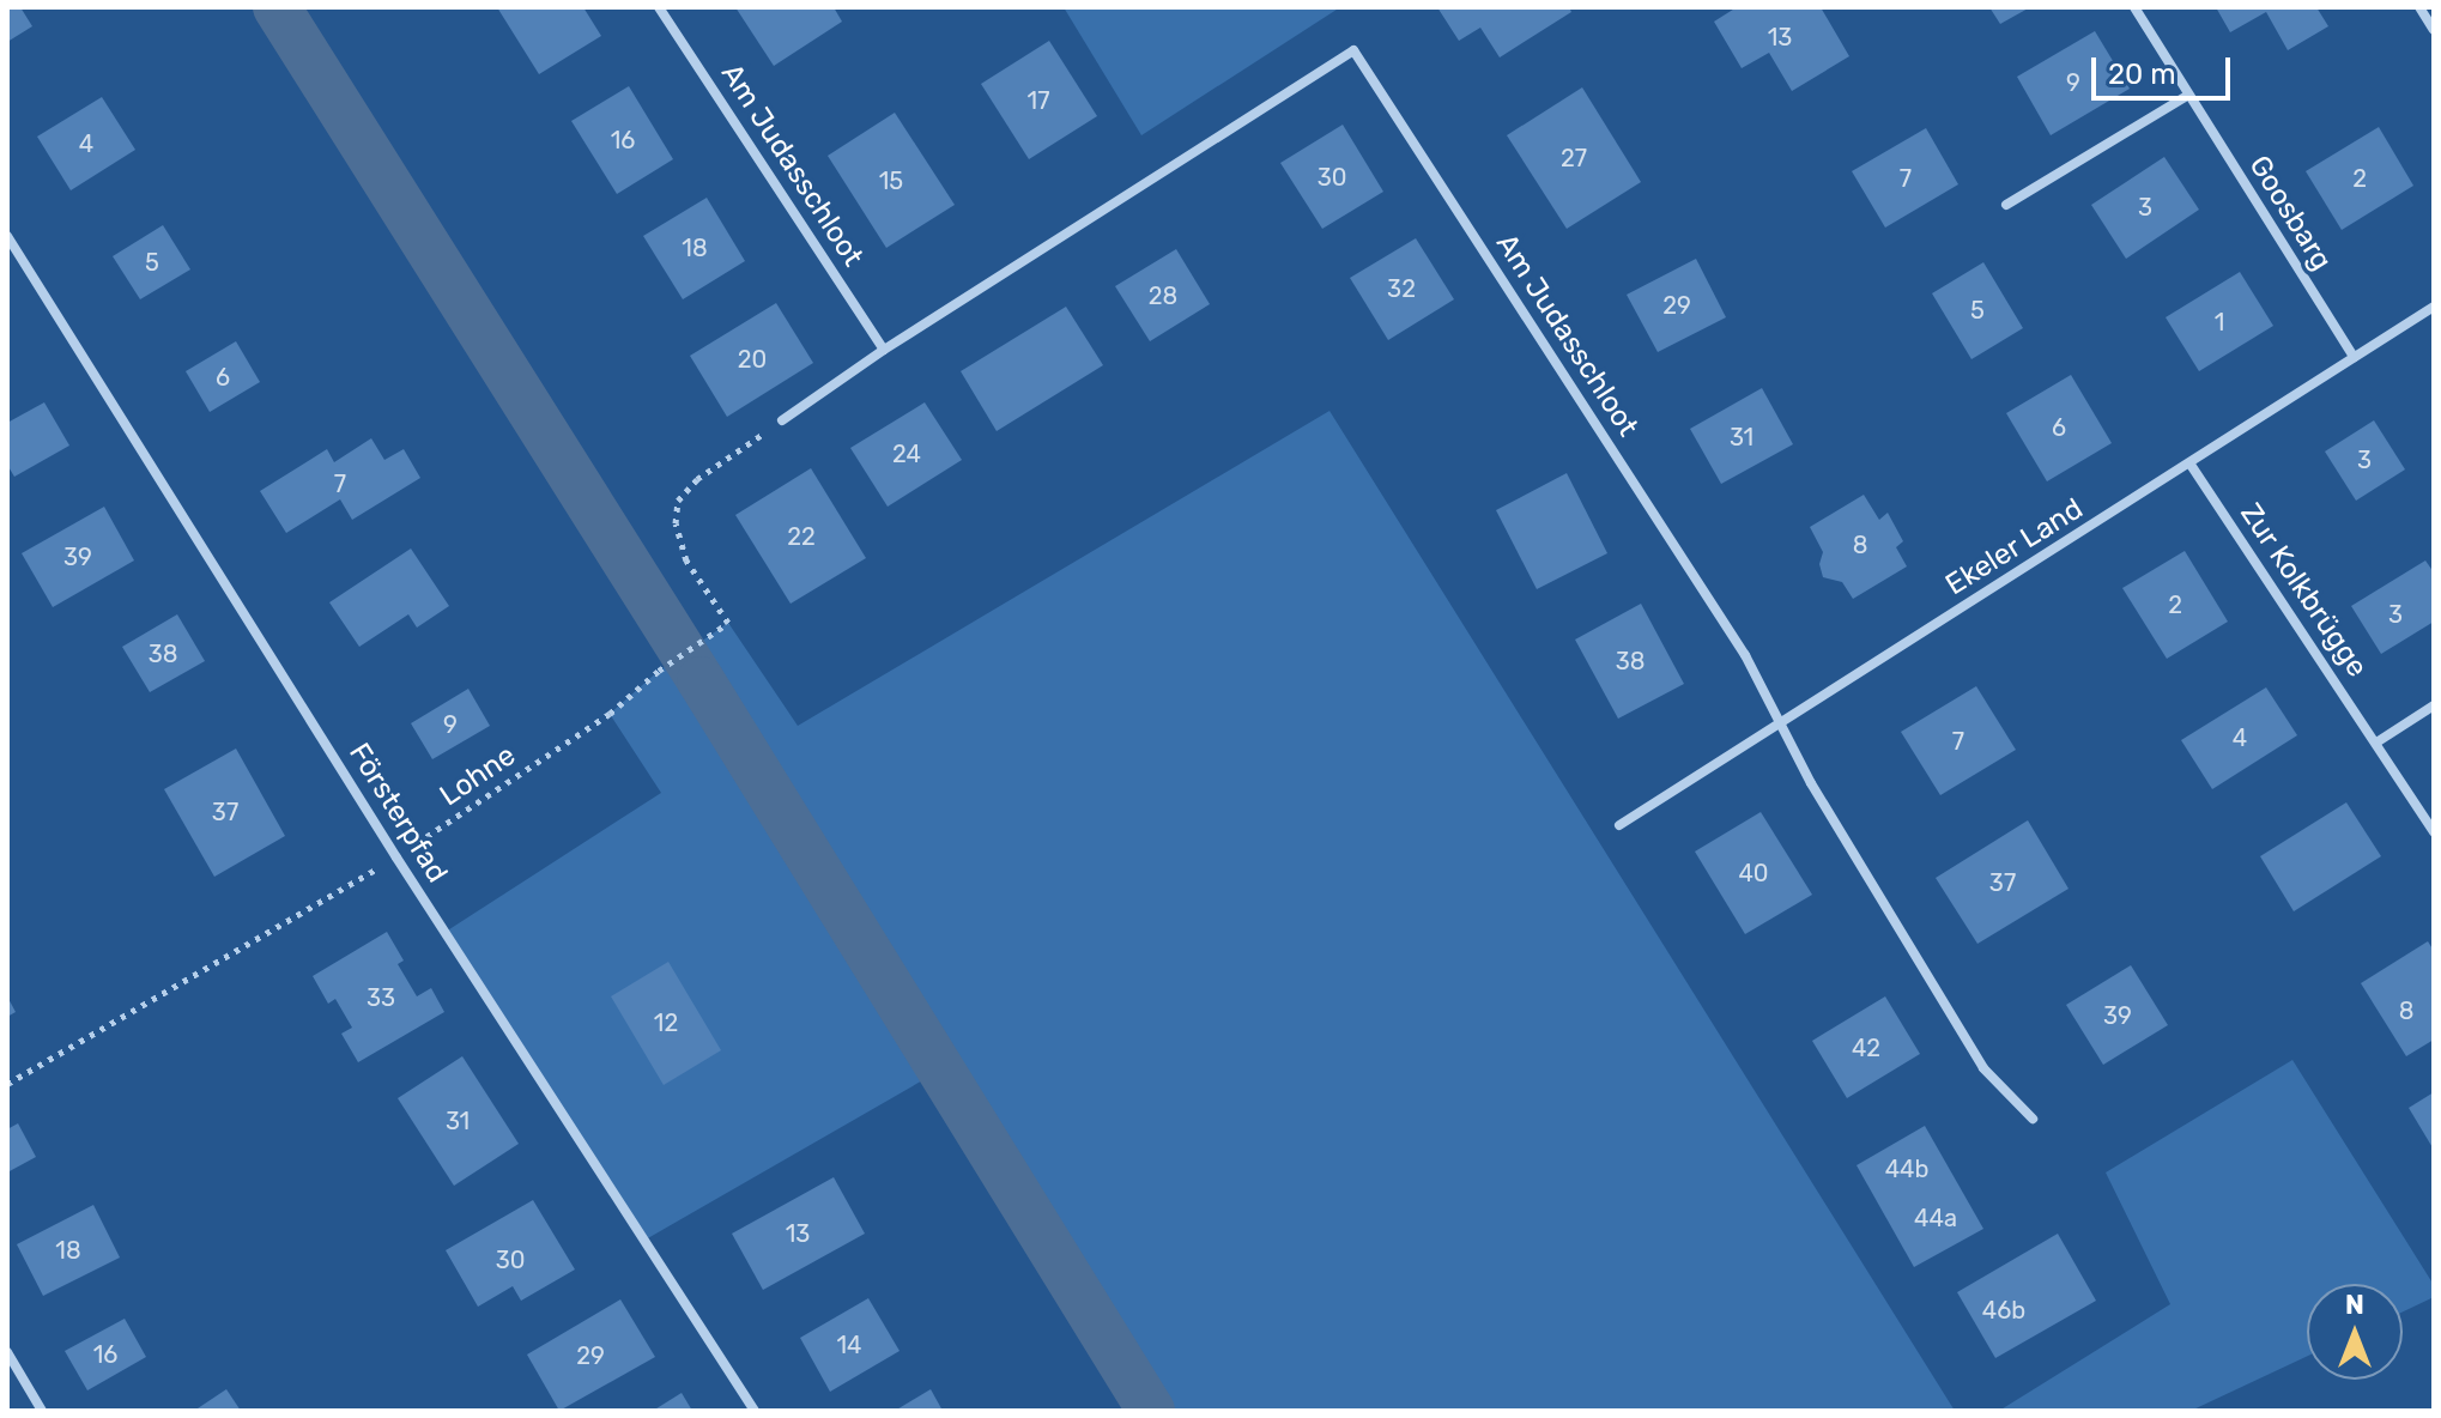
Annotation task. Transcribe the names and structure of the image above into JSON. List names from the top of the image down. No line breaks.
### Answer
{"streets":{"street":["Am Judasschloot","Goosbarg","Ekeler Land","Zur Kolkbrügge","Försterpfad"],"path":["Lohne"]},"crossings":[["Am Judasschloot","Ekeler Land"],["Am Judasschloot","Lohne"],["Goosbarg","Ekeler Land"],["Ekeler Land","Zur Kolkbrügge"],["Lohne","Försterpfad"]],"house_numbers":["13","9","17","16","4","27","30","7","2","15","3","18","5","32","28","29","5","1","20","6","6","31","24","3","7","22","8","39","2","3","38","38","9","4","7","37","40","37","33","8","39","12","42","31","44b","44a","13","18","30","46b","14","16","29"],"scale_bar":"20 m","north":"top"}
